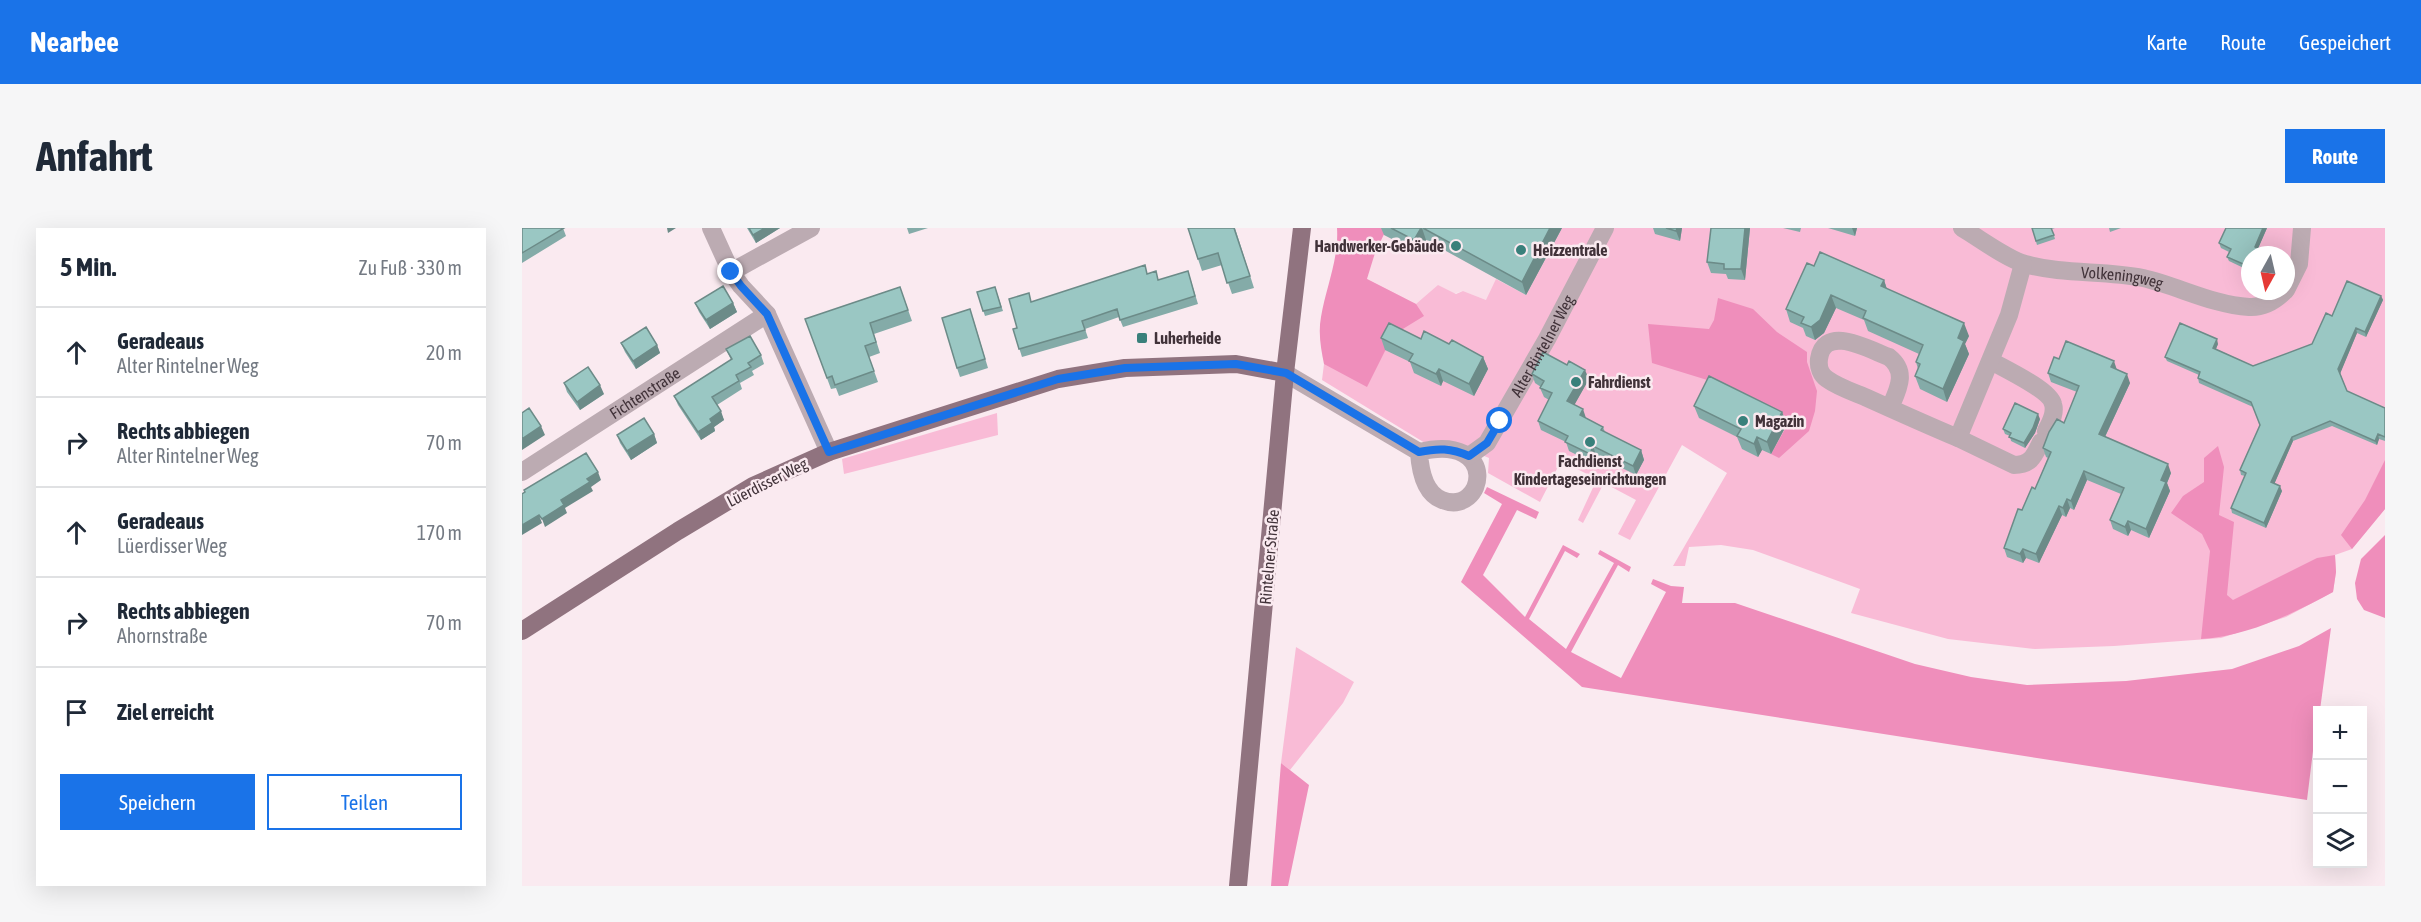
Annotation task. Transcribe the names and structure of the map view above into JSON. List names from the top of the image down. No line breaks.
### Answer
{"streets":{"main road":["Lüerdisser Weg","Rintelner Straße"],"street":["Volkeningweg","Alter Rintelner Weg","Fichtenstraße"]},"crossings":[["Lüerdisser Weg","Rintelner Straße"]],"places":{"other":["Handwerker-Gebäude","Heizzentrale","Fahrdienst","Magazin","Fachdienst Kindertageseinrichtungen"],"transit":["Luherheide"]},"north":"bottom","page":{"header":"Nearbee","nav":["Karte","Route","Gespeichert"],"buttons":["Route",["Speichern","Teilen"]],"title":"Anfahrt","heading":["5 Min.","Zu Fuß · 330 m"],"list":[["Geradeaus","Alter Rintelner Weg","20 m"],["Rechts abbiegen","Alter Rintelner Weg","70 m"],["Geradeaus","Lüerdisser Weg","170 m"],["Rechts abbiegen","Ahornstraße","70 m"],"Ziel erreicht"],"map_buttons":["+","−"]}}
